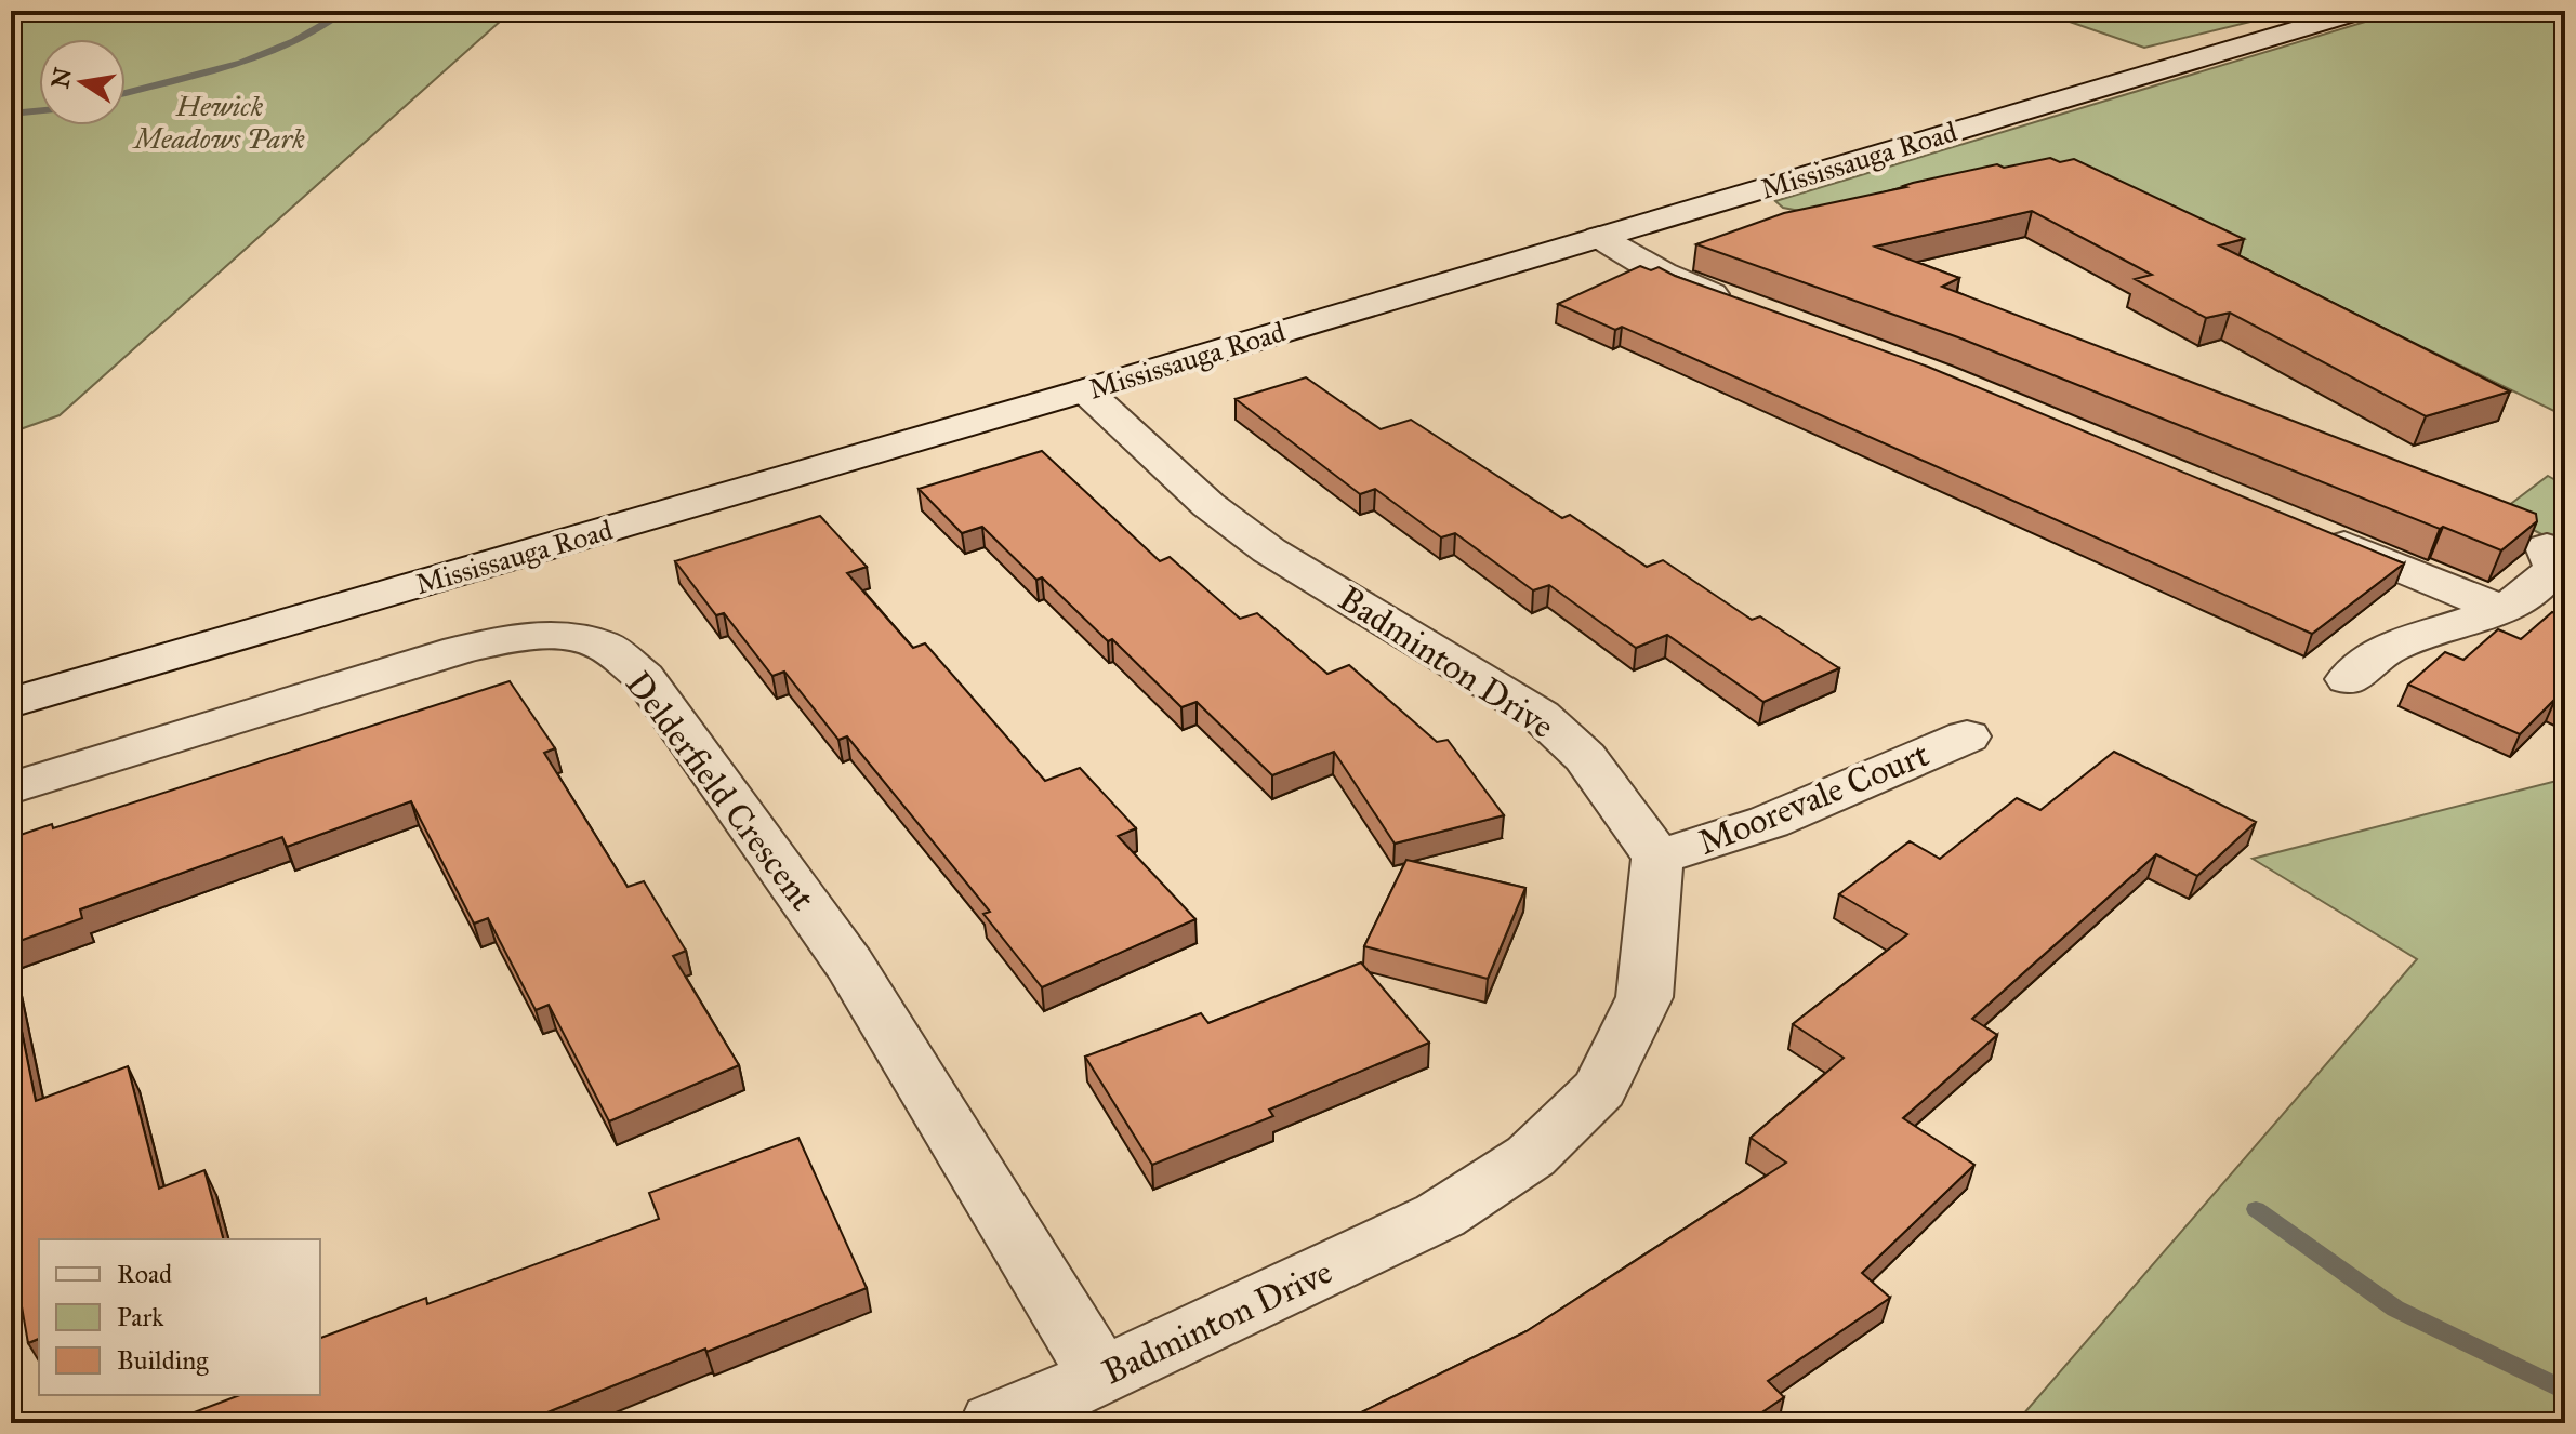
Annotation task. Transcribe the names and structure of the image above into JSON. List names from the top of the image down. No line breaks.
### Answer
{"streets":{"street":["Mississauga Road","Badminton Drive","Delderfield Crescent","Moorevale Court"]},"crossings":[["Mississauga Road","Badminton Drive"],["Badminton Drive","Delderfield Crescent"],["Badminton Drive","Moorevale Court"]],"parks":["Hewick Meadows Park"],"legend":["Road","Park","Building"],"north":"left"}
